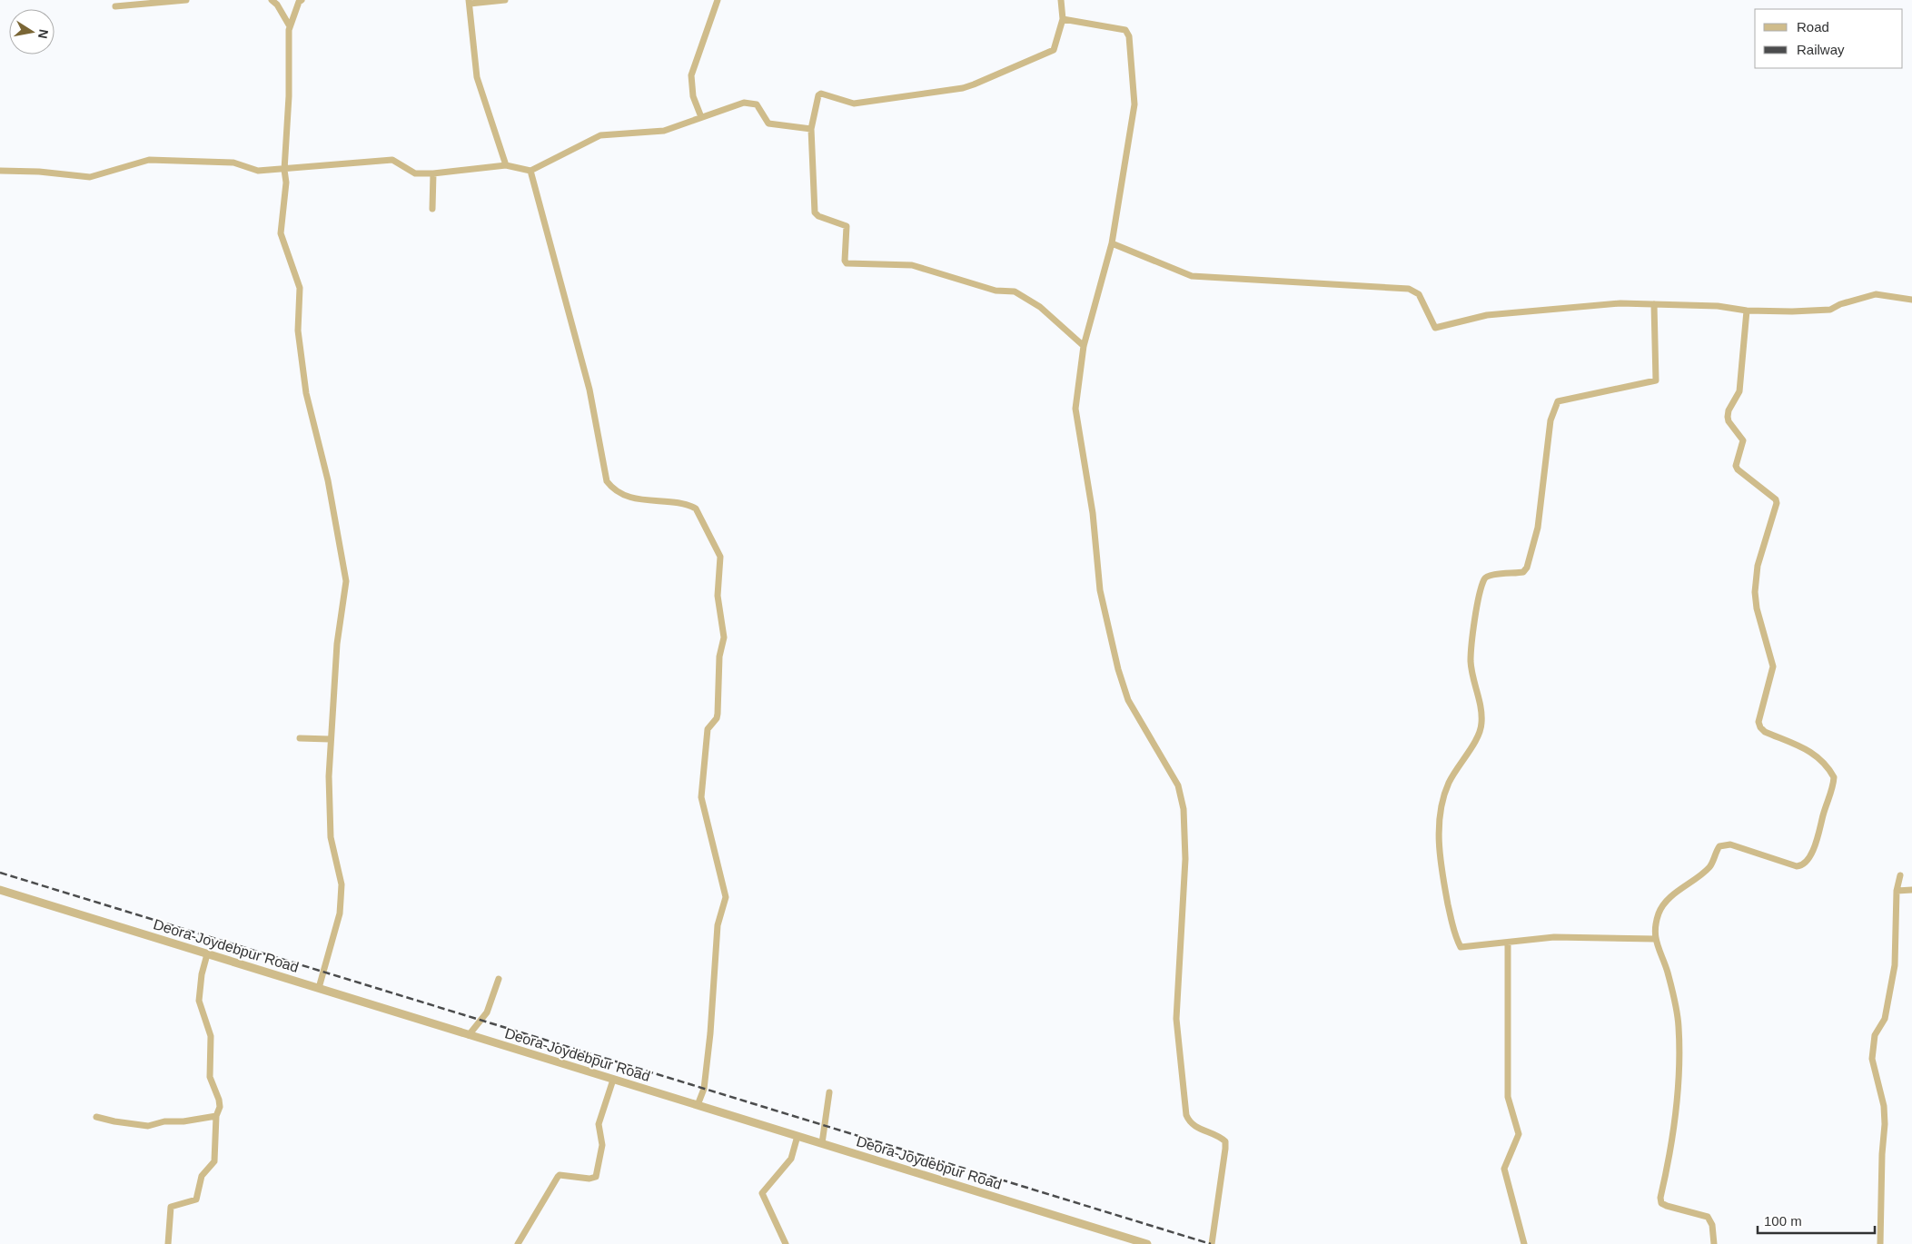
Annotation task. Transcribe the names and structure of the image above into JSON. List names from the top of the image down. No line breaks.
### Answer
{"streets":{"street":["Deora-Joydebpur Road"]},"legend":["Road","Railway"],"scale_bar":"100 m","north":"right"}
